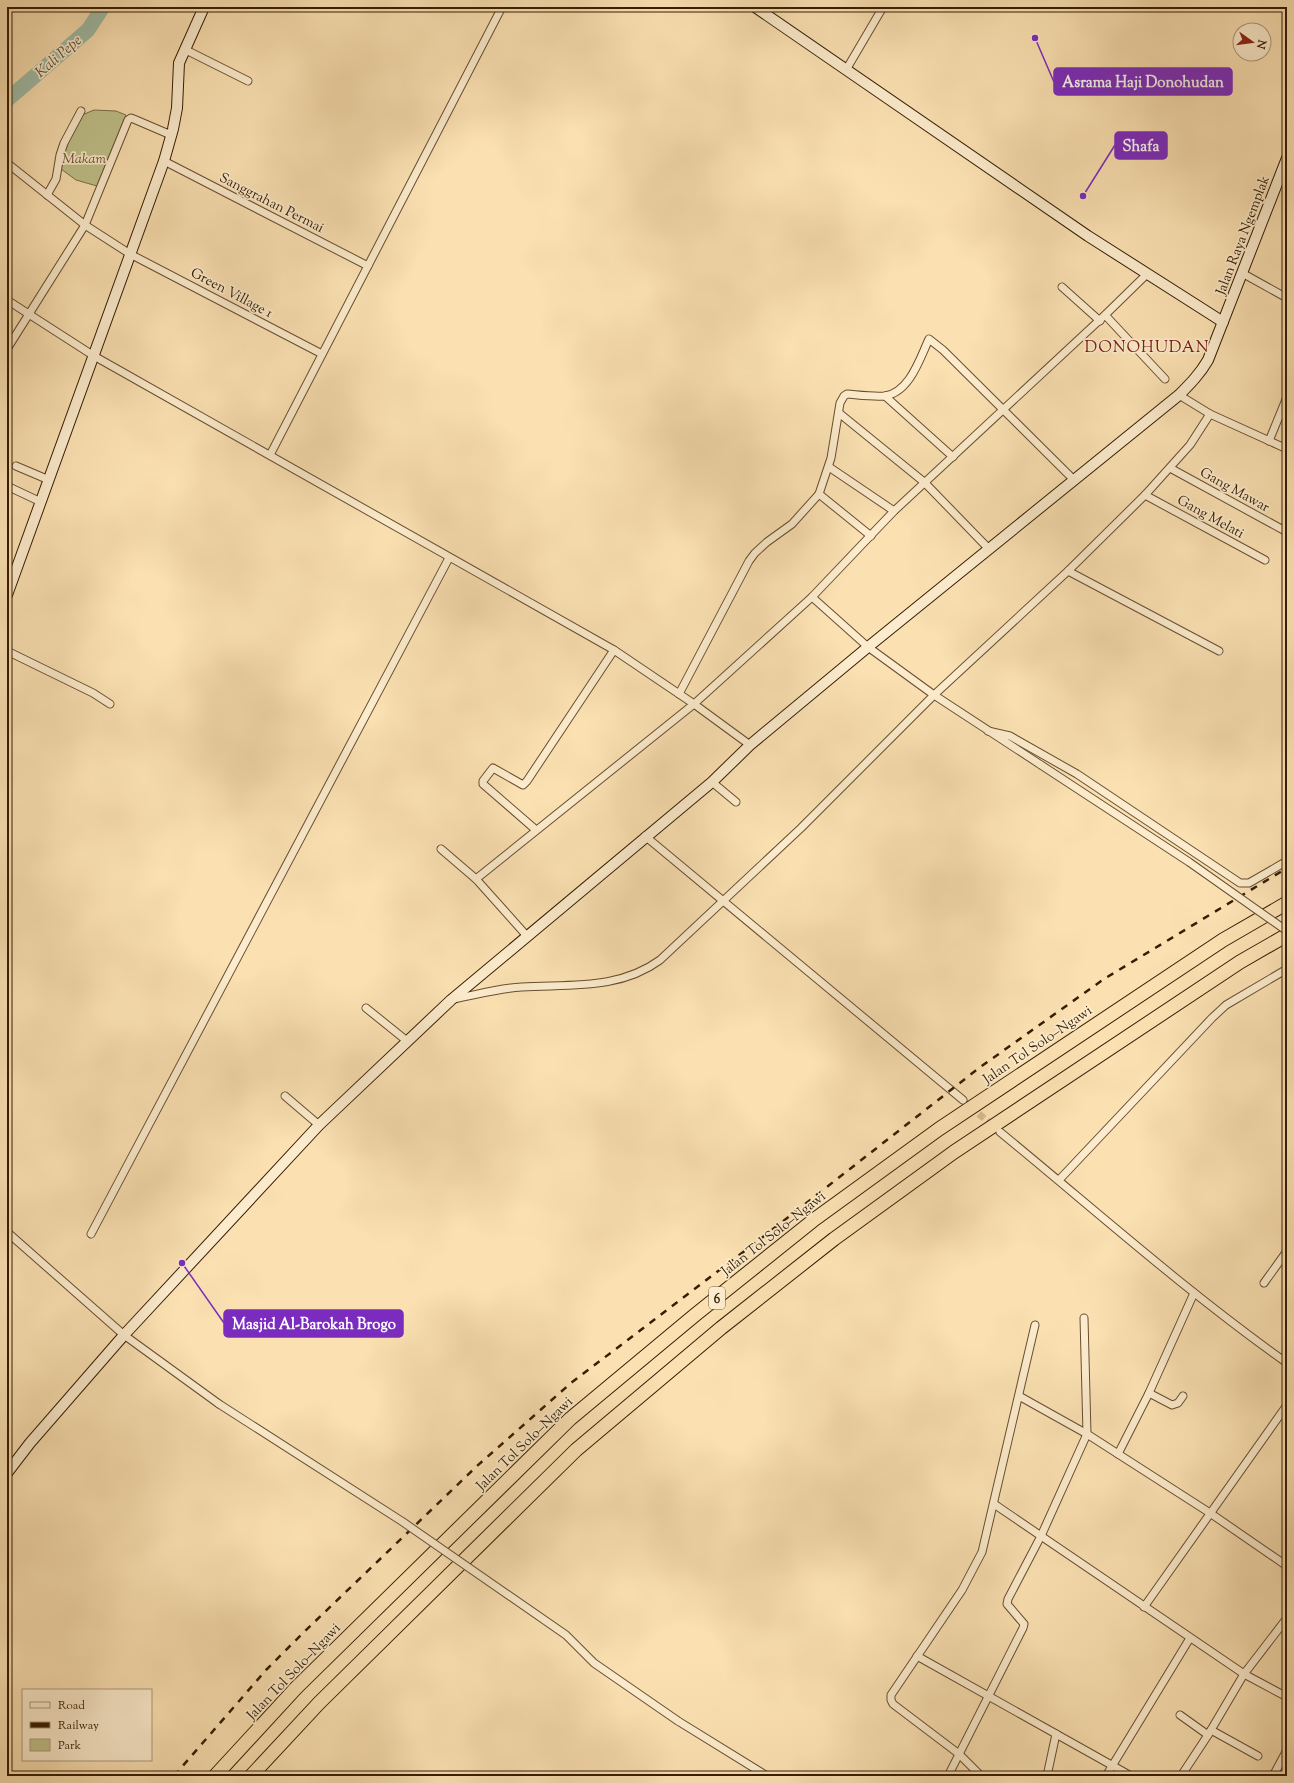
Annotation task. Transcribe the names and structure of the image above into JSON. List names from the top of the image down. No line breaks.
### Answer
{"streets":{"highway":["Jalan Tol Solo–Ngawi","6"],"main road":["Jalan Raya Ngemplak"],"street":["Sanggrahan Permai","Green Village 1","Gang Mawar","Gang Melati"]},"districts":["DONOHUDAN"],"water":["Kali Pepe"],"parks":["Makam"],"places":["Asrama Haji Donohudan","Shafa","Masjid Al-Barokah Brogo"],"legend":["Road","Railway","Park"],"north":"right"}
